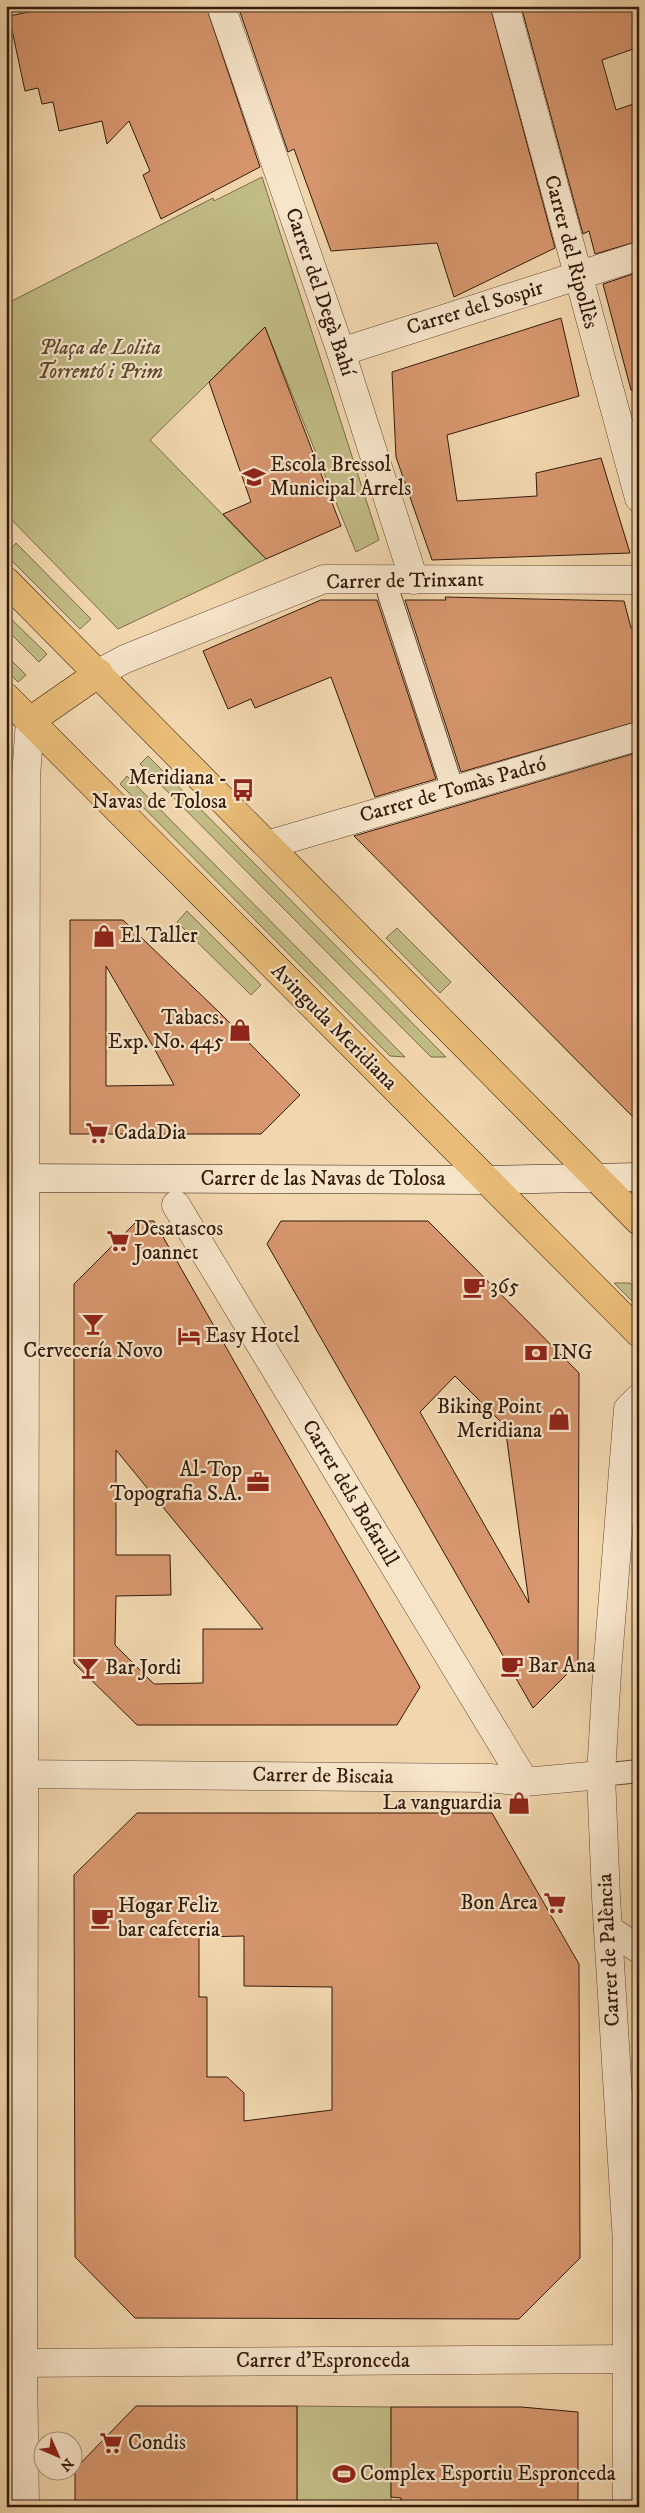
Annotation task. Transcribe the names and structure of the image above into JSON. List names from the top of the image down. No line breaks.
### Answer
{"streets":{"main road":["Avinguda Meridiana"],"street":["Carrer del Ripollès","Carrer del Degà Bahí","Carrer del Sospir","Carrer de Trinxant","Carrer de Tomàs Padró","Carrer de las Navas de Tolosa","Carrer dels Bofarull","Carrer de Biscaia","Carrer de Palència","Carrer d'Espronceda"]},"crossings":[["Carrer del Ripollès","Carrer del Sospir"],["Carrer del Degà Bahí","Carrer del Sospir"],["Carrer del Degà Bahí","Carrer de Trinxant"],["Avinguda Meridiana","Carrer de las Navas de Tolosa"],["Carrer dels Bofarull","Carrer de Biscaia"],["Carrer de Biscaia","Carrer de Palència"],["Carrer de Palència","Carrer d'Espronceda"]],"parks":["Plaça de Lolita Torrentó i Prim"],"places":{"school or university":["Escola Bressol Municipal Arrels"],"bus stop":["Meridiana - Navas de Tolosa"],"shop":["El Taller","Tabacs. Exp. No. 445","Biking Point Meridiana","La vanguardia"],"supermarket":["CadaDia","Desatascos Joannet","Bon Area","Condis"],"cafe":["365","Bar Ana","Hogar Feliz bar cafeteria"],"bar":["Cervecería Novo","Bar Jordi"],"hotel":["Easy Hotel"],"bank":["ING"],"office":["Al-Top Topografia S.A."],"sports":["Complex Esportiu Espronceda"]},"north":"bottom right"}
